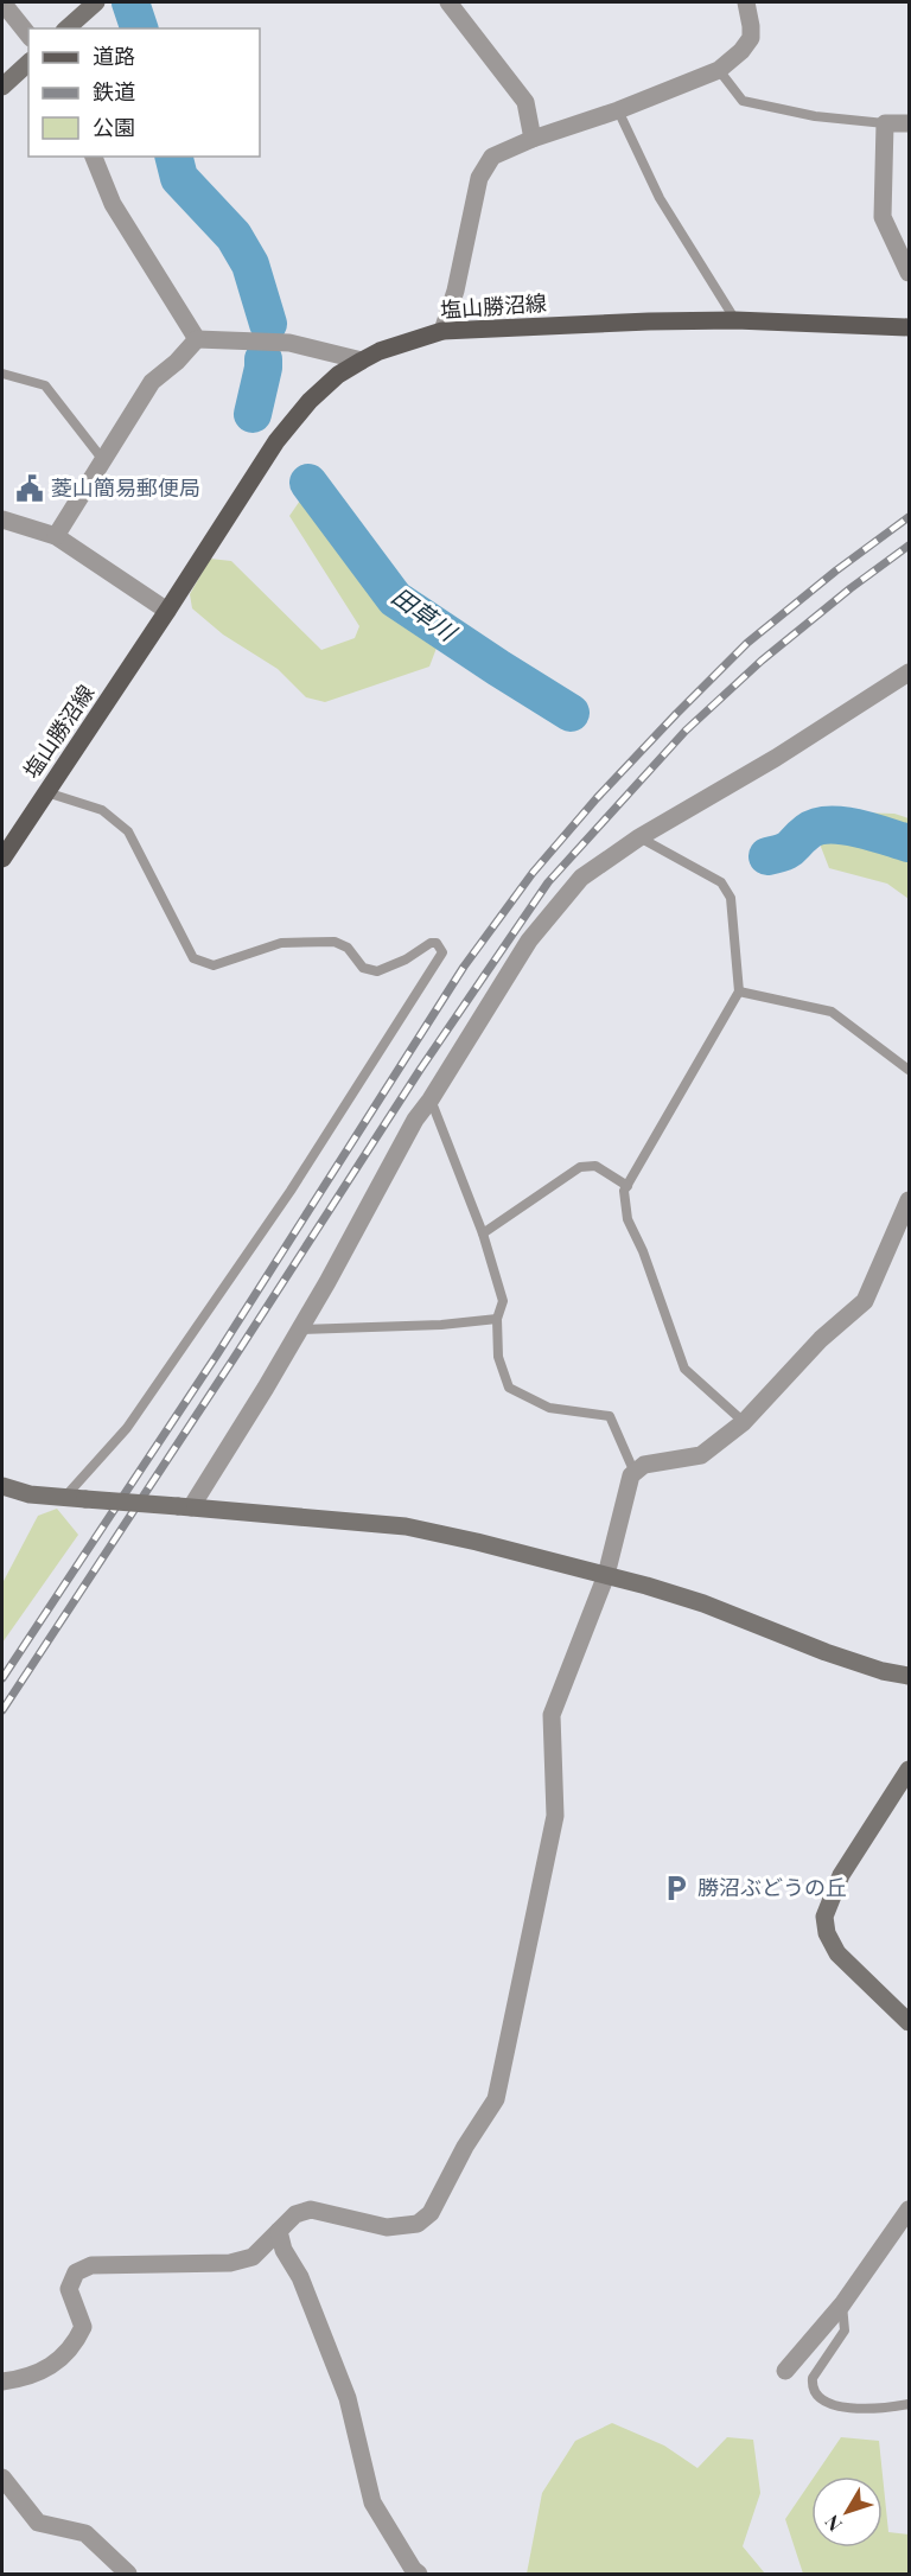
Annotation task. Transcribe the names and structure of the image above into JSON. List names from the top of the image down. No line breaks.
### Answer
{"streets":{"main road":["塩山勝沼線"]},"water":["田草川"],"places":{"public building":["菱山簡易郵便局"],"parking":["勝沼ぶどうの丘"]},"legend":["道路","鉄道","公園"],"north":"bottom left"}
